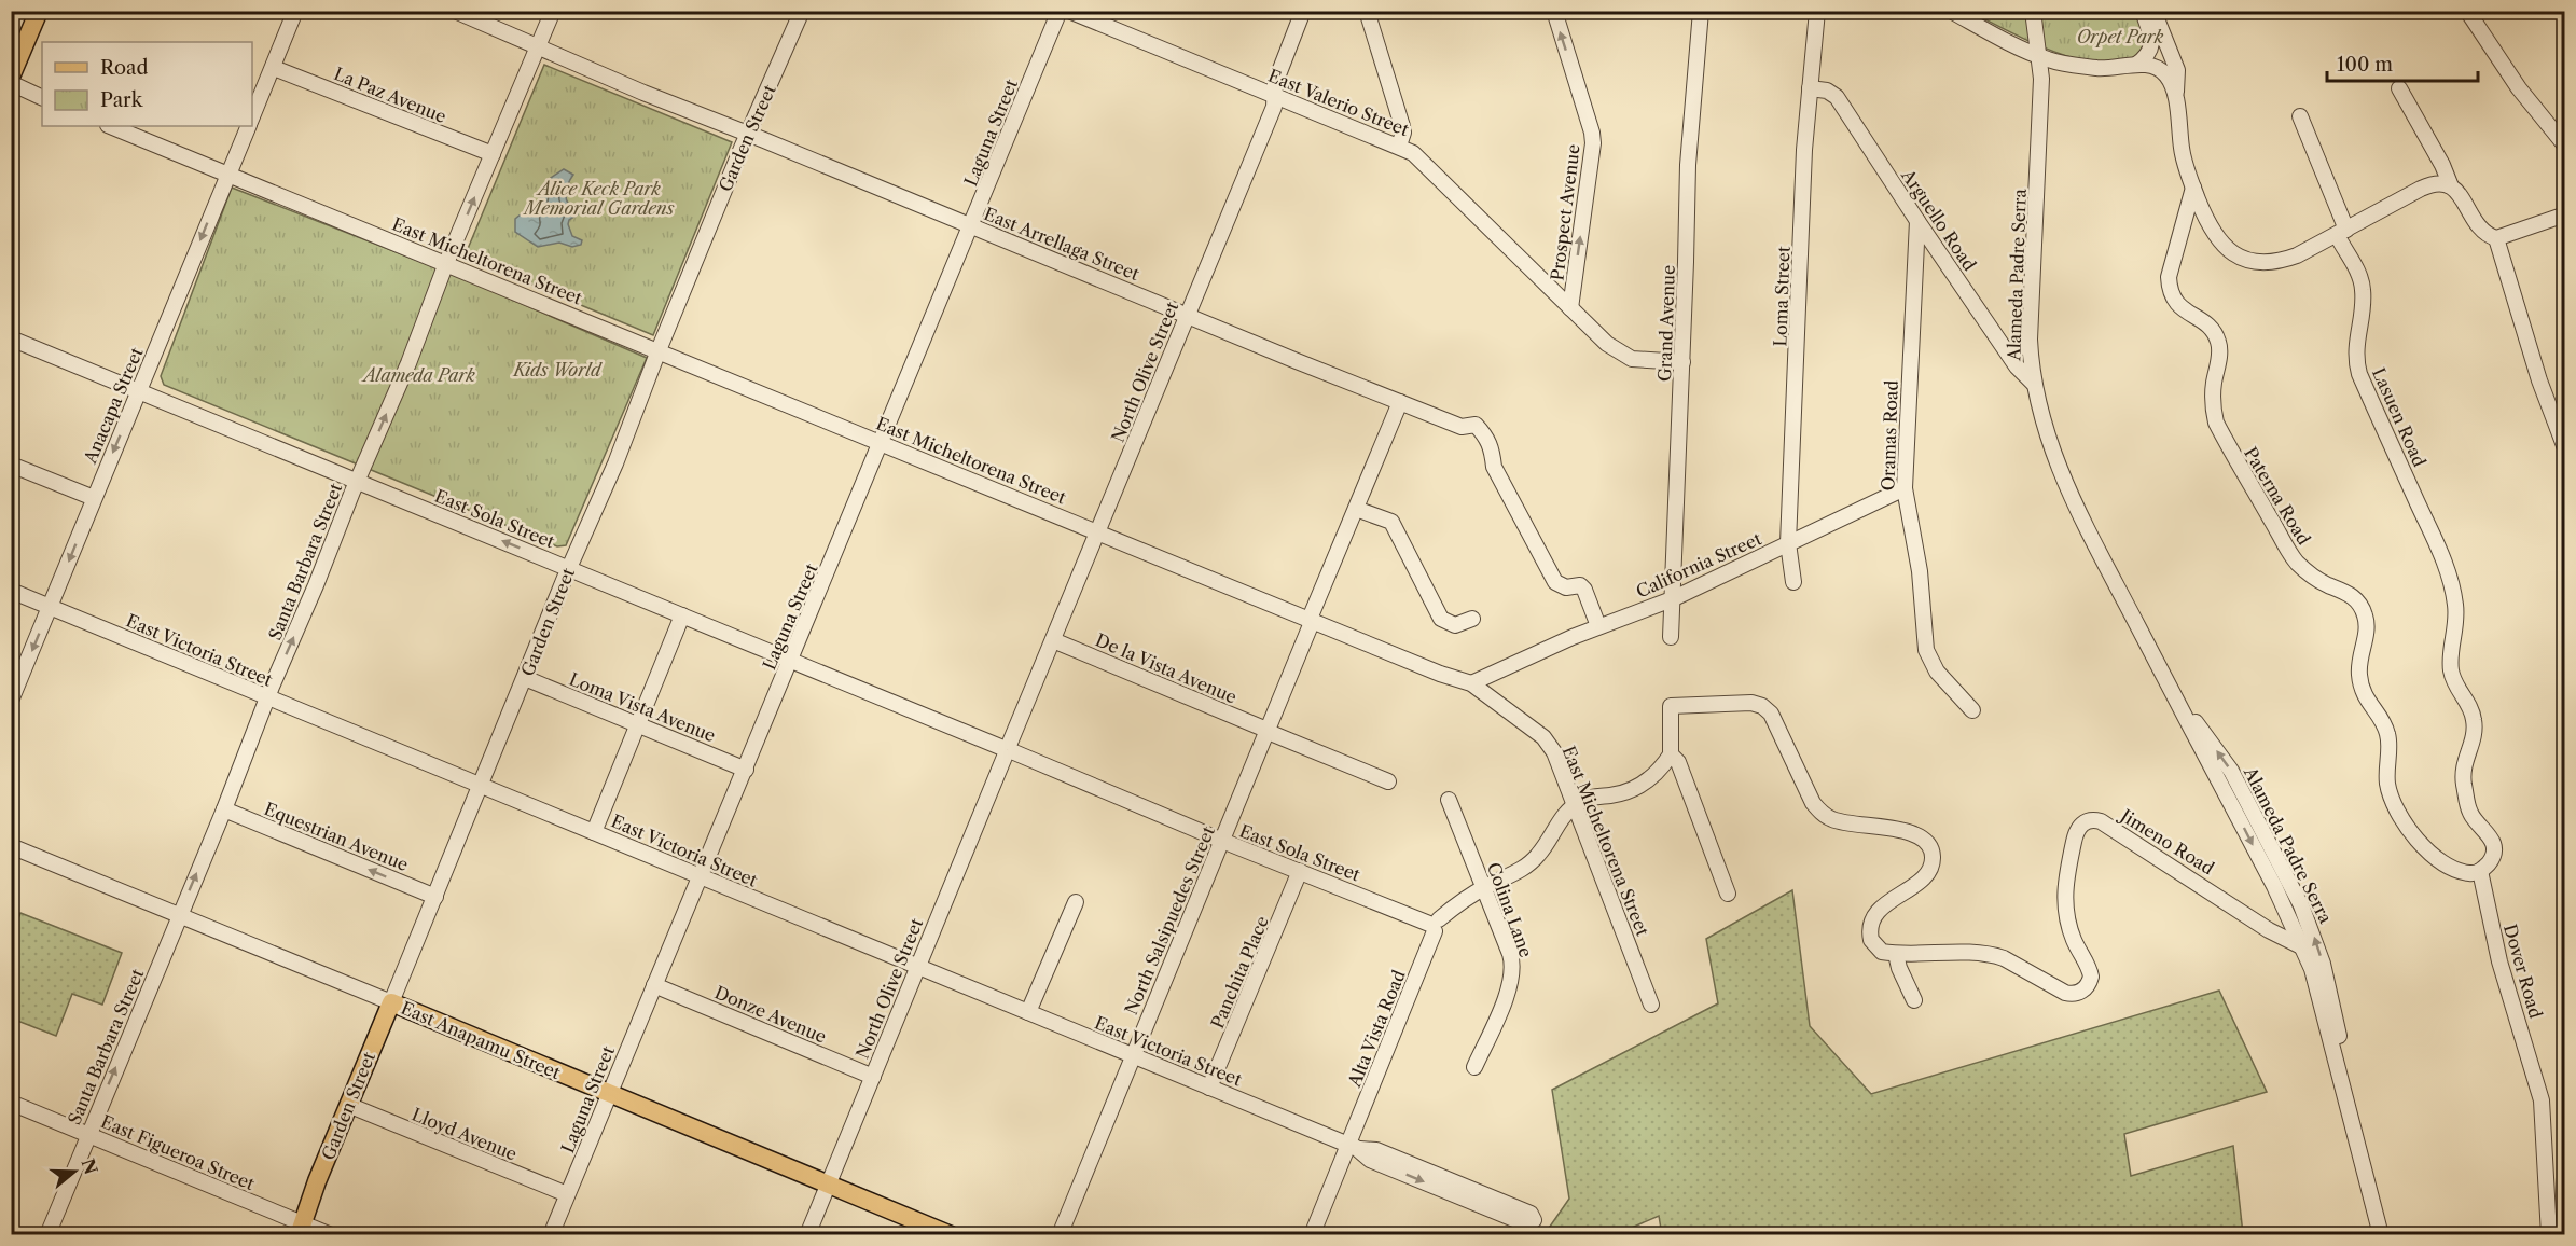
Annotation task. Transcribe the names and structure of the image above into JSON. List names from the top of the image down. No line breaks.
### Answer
{"streets":{"main road":["Garden Street","East Anapamu Street"],"street":["La Paz Avenue","East Valerio Street","Laguna Street","Prospect Avenue","Arguello Road","East Arrellaga Street","East Micheltorena Street","Alameda Padre Serra","Loma Street","Grand Avenue","North Olive Street","Anacapa Street","Lasuen Road","Oramas Road","Paterna Road","East Sola Street","Santa Barbara Street","California Street","East Victoria Street","De la Vista Avenue","Loma Vista Avenue","Equestrian Avenue","Jimeno Road","Colina Lane","North Salsipuedes Street","Dover Road","Panchita Place","Donze Avenue","Alta Vista Road","Lloyd Avenue","East Figueroa Street"]},"crossings":[["La Paz Avenue","Anacapa Street"],["La Paz Avenue","Santa Barbara Street"],["East Valerio Street","Prospect Avenue"],["East Valerio Street","Grand Avenue"],["East Valerio Street","North Olive Street"],["Laguna Street","East Arrellaga Street"],["Laguna Street","East Micheltorena Street"],["Laguna Street","East Sola Street"],["Laguna Street","East Victoria Street"],["Laguna Street","Loma Vista Avenue"],["Laguna Street","Donze Avenue"],["Laguna Street","East Anapamu Street"],["Laguna Street","Lloyd Avenue"],["Garden Street","East Arrellaga Street"],["Garden Street","East Micheltorena Street"],["Garden Street","East Sola Street"],["Garden Street","East Victoria Street"],["Garden Street","Loma Vista Avenue"],["Garden Street","Equestrian Avenue"],["Garden Street","East Anapamu Street"],["Garden Street","Lloyd Avenue"],["Garden Street","East Figueroa Street"],["Arguello Road","Alameda Padre Serra"],["Arguello Road","Loma Street"],["Arguello Road","Oramas Road"],["East Arrellaga Street","North Olive Street"],["East Arrellaga Street","Santa Barbara Street"],["East Arrellaga Street","California Street"],["East Arrellaga Street","North Salsipuedes Street"],["East Micheltorena Street","North Olive Street"],["East Micheltorena Street","Anacapa Street"],["East Micheltorena Street","Santa Barbara Street"],["East Micheltorena Street","California Street"],["East Micheltorena Street","North Salsipuedes Street"],["Alameda Padre Serra","Jimeno Road"],["Loma Street","California Street"],["Grand Avenue","California Street"],["North Olive Street","East Sola Street"],["North Olive Street","East Victoria Street"],["North Olive Street","De la Vista Avenue"],["North Olive Street","Donze Avenue"],["North Olive Street","East Anapamu Street"],["Anacapa Street","East Sola Street"],["Anacapa Street","East Victoria Street"],["Lasuen Road","Paterna Road"],["Lasuen Road","Dover Road"],["Oramas Road","California Street"],["Paterna Road","Dover Road"],["East Sola Street","Santa Barbara Street"],["East Sola Street","North Salsipuedes Street"],["East Sola Street","Panchita Place"],["East Sola Street","Alta Vista Road"],["Santa Barbara Street","East Victoria Street"],["Santa Barbara Street","Equestrian Avenue"],["Santa Barbara Street","East Anapamu Street"],["Santa Barbara Street","East Figueroa Street"],["East Victoria Street","North Salsipuedes Street"],["East Victoria Street","Panchita Place"],["East Victoria Street","Alta Vista Road"],["De la Vista Avenue","North Salsipuedes Street"]],"one_way":["Prospect Avenue","Anacapa Street","Santa Barbara Street","Equestrian Avenue"],"parks":["Orpet Park","Alice Keck Park Memorial Gardens","Kids World","Alameda Park"],"legend":["Road","Park"],"scale_bar":"100 m","north":"right"}
